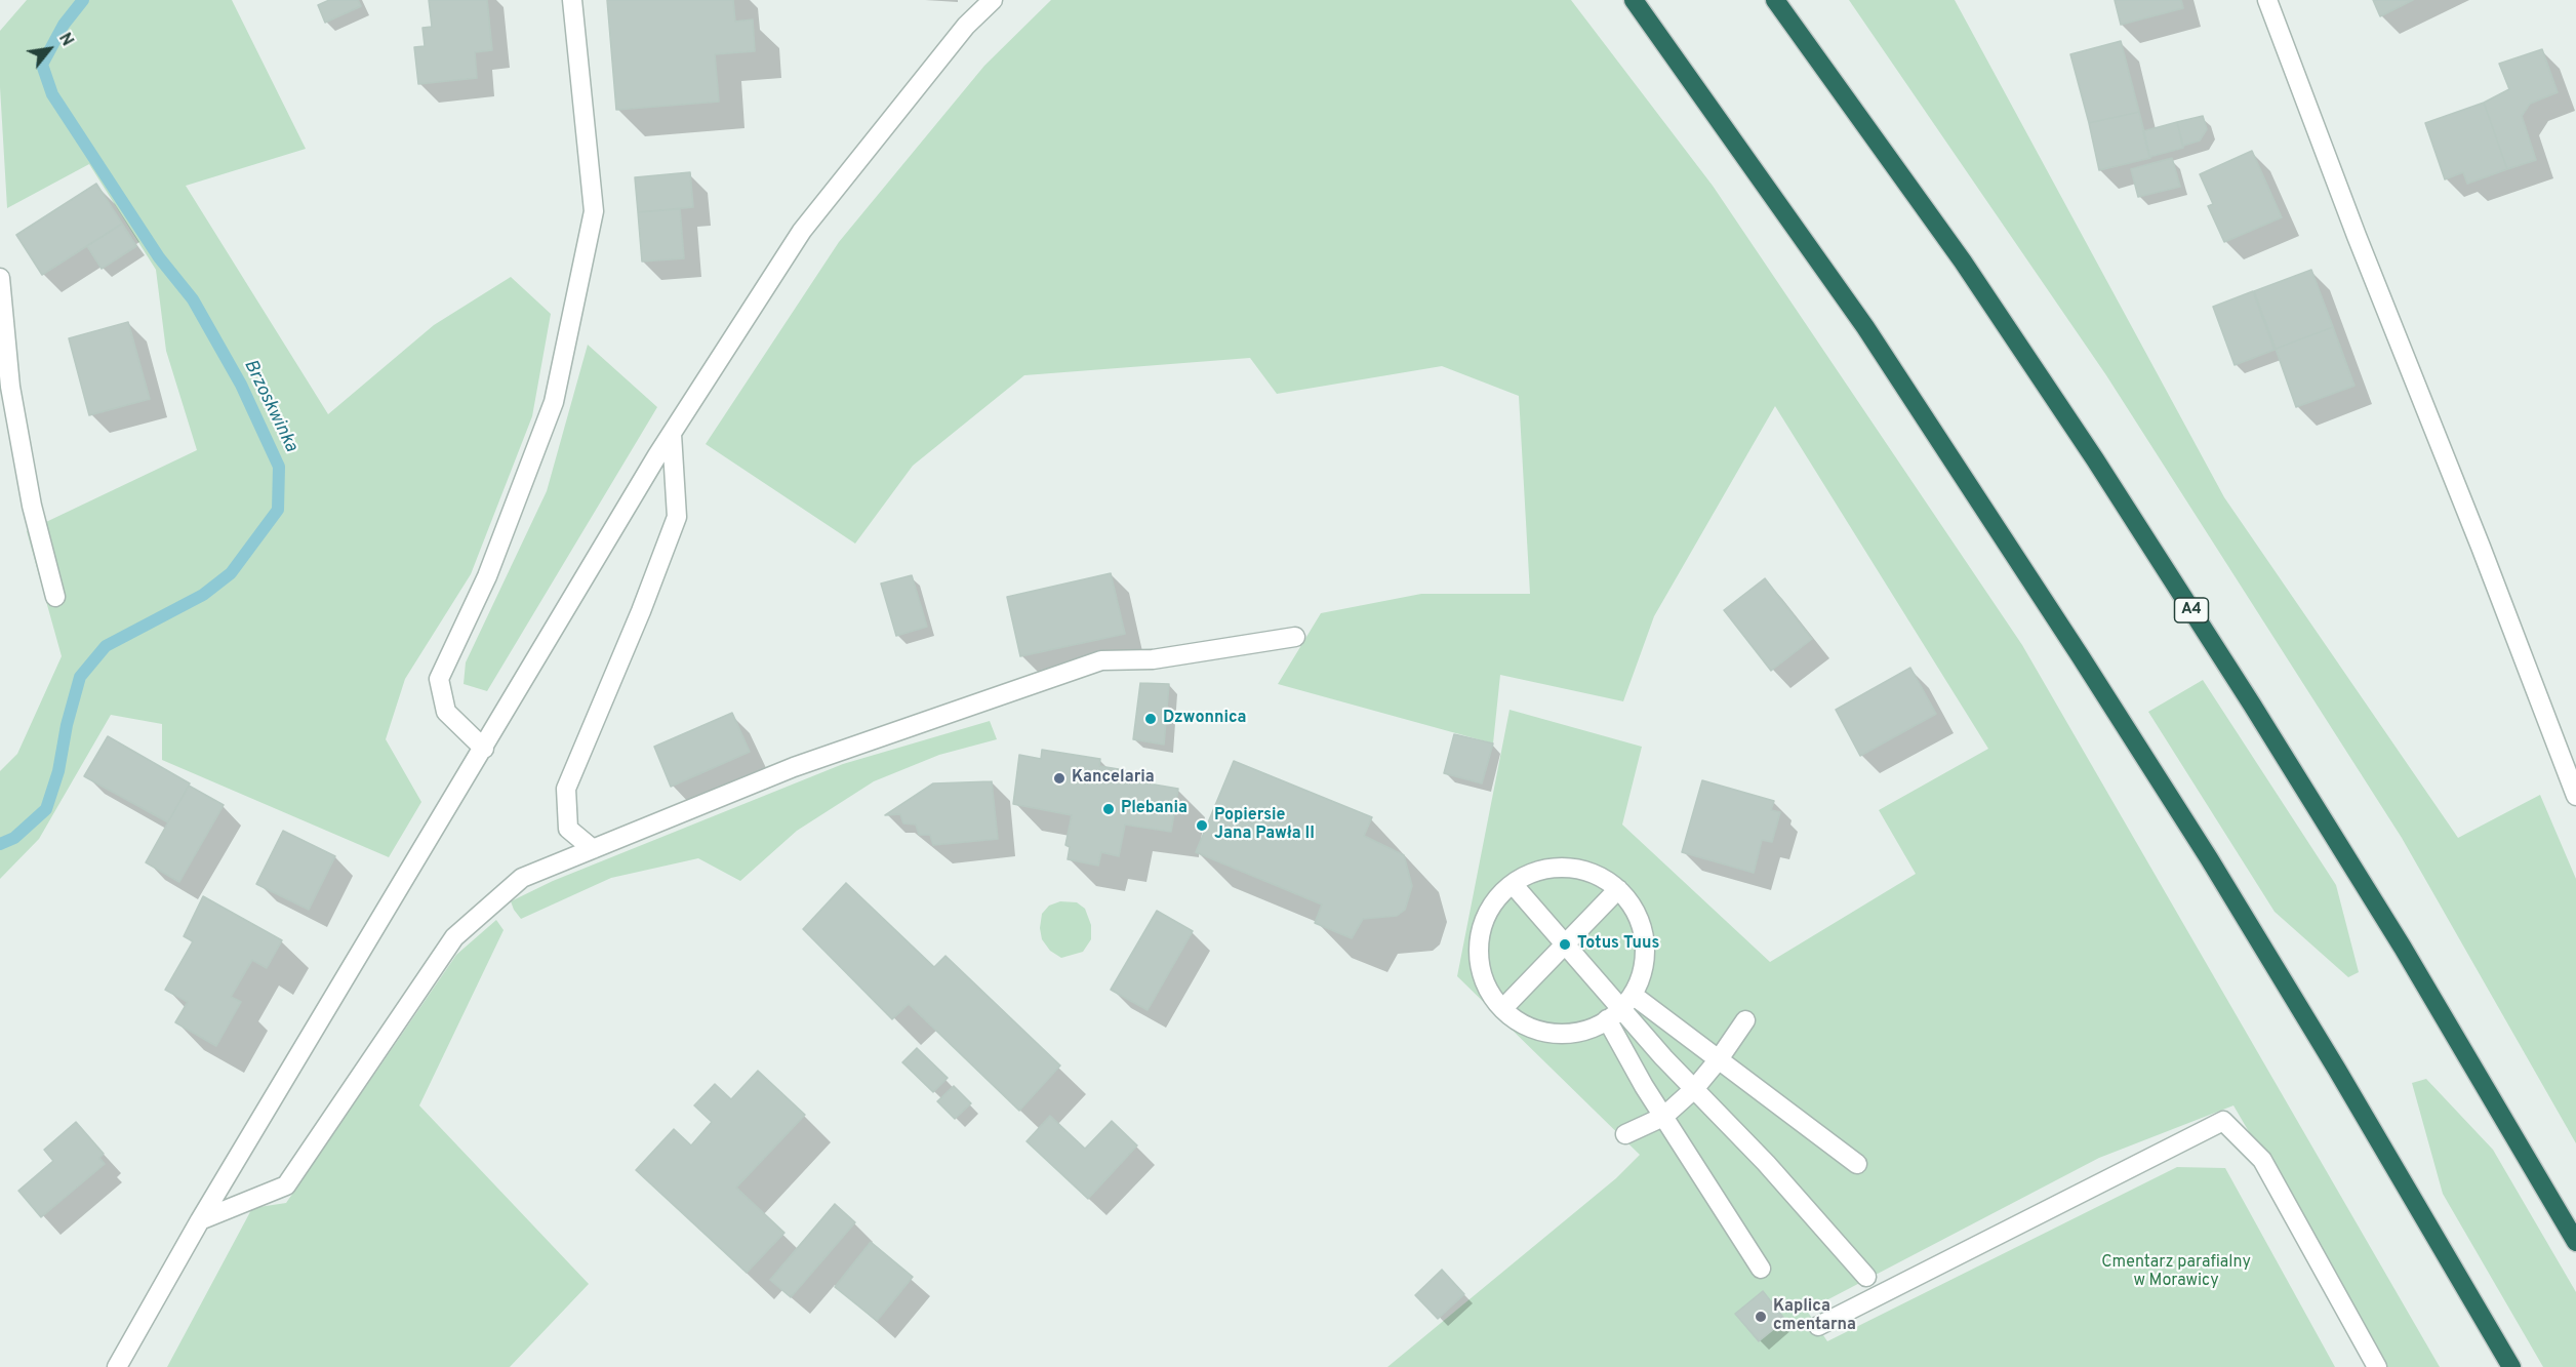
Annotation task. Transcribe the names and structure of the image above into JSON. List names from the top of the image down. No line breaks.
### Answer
{"streets":{"highway":["A4"]},"water":["Brzoskwinka"],"parks":["Cmentarz parafialny w Morawicy"],"places":["Dzwonnica","Kancelaria","Plebania","Popiersie Jana Pawła II","Totus Tuus","Kaplica cmentarna"],"north":"top right"}
